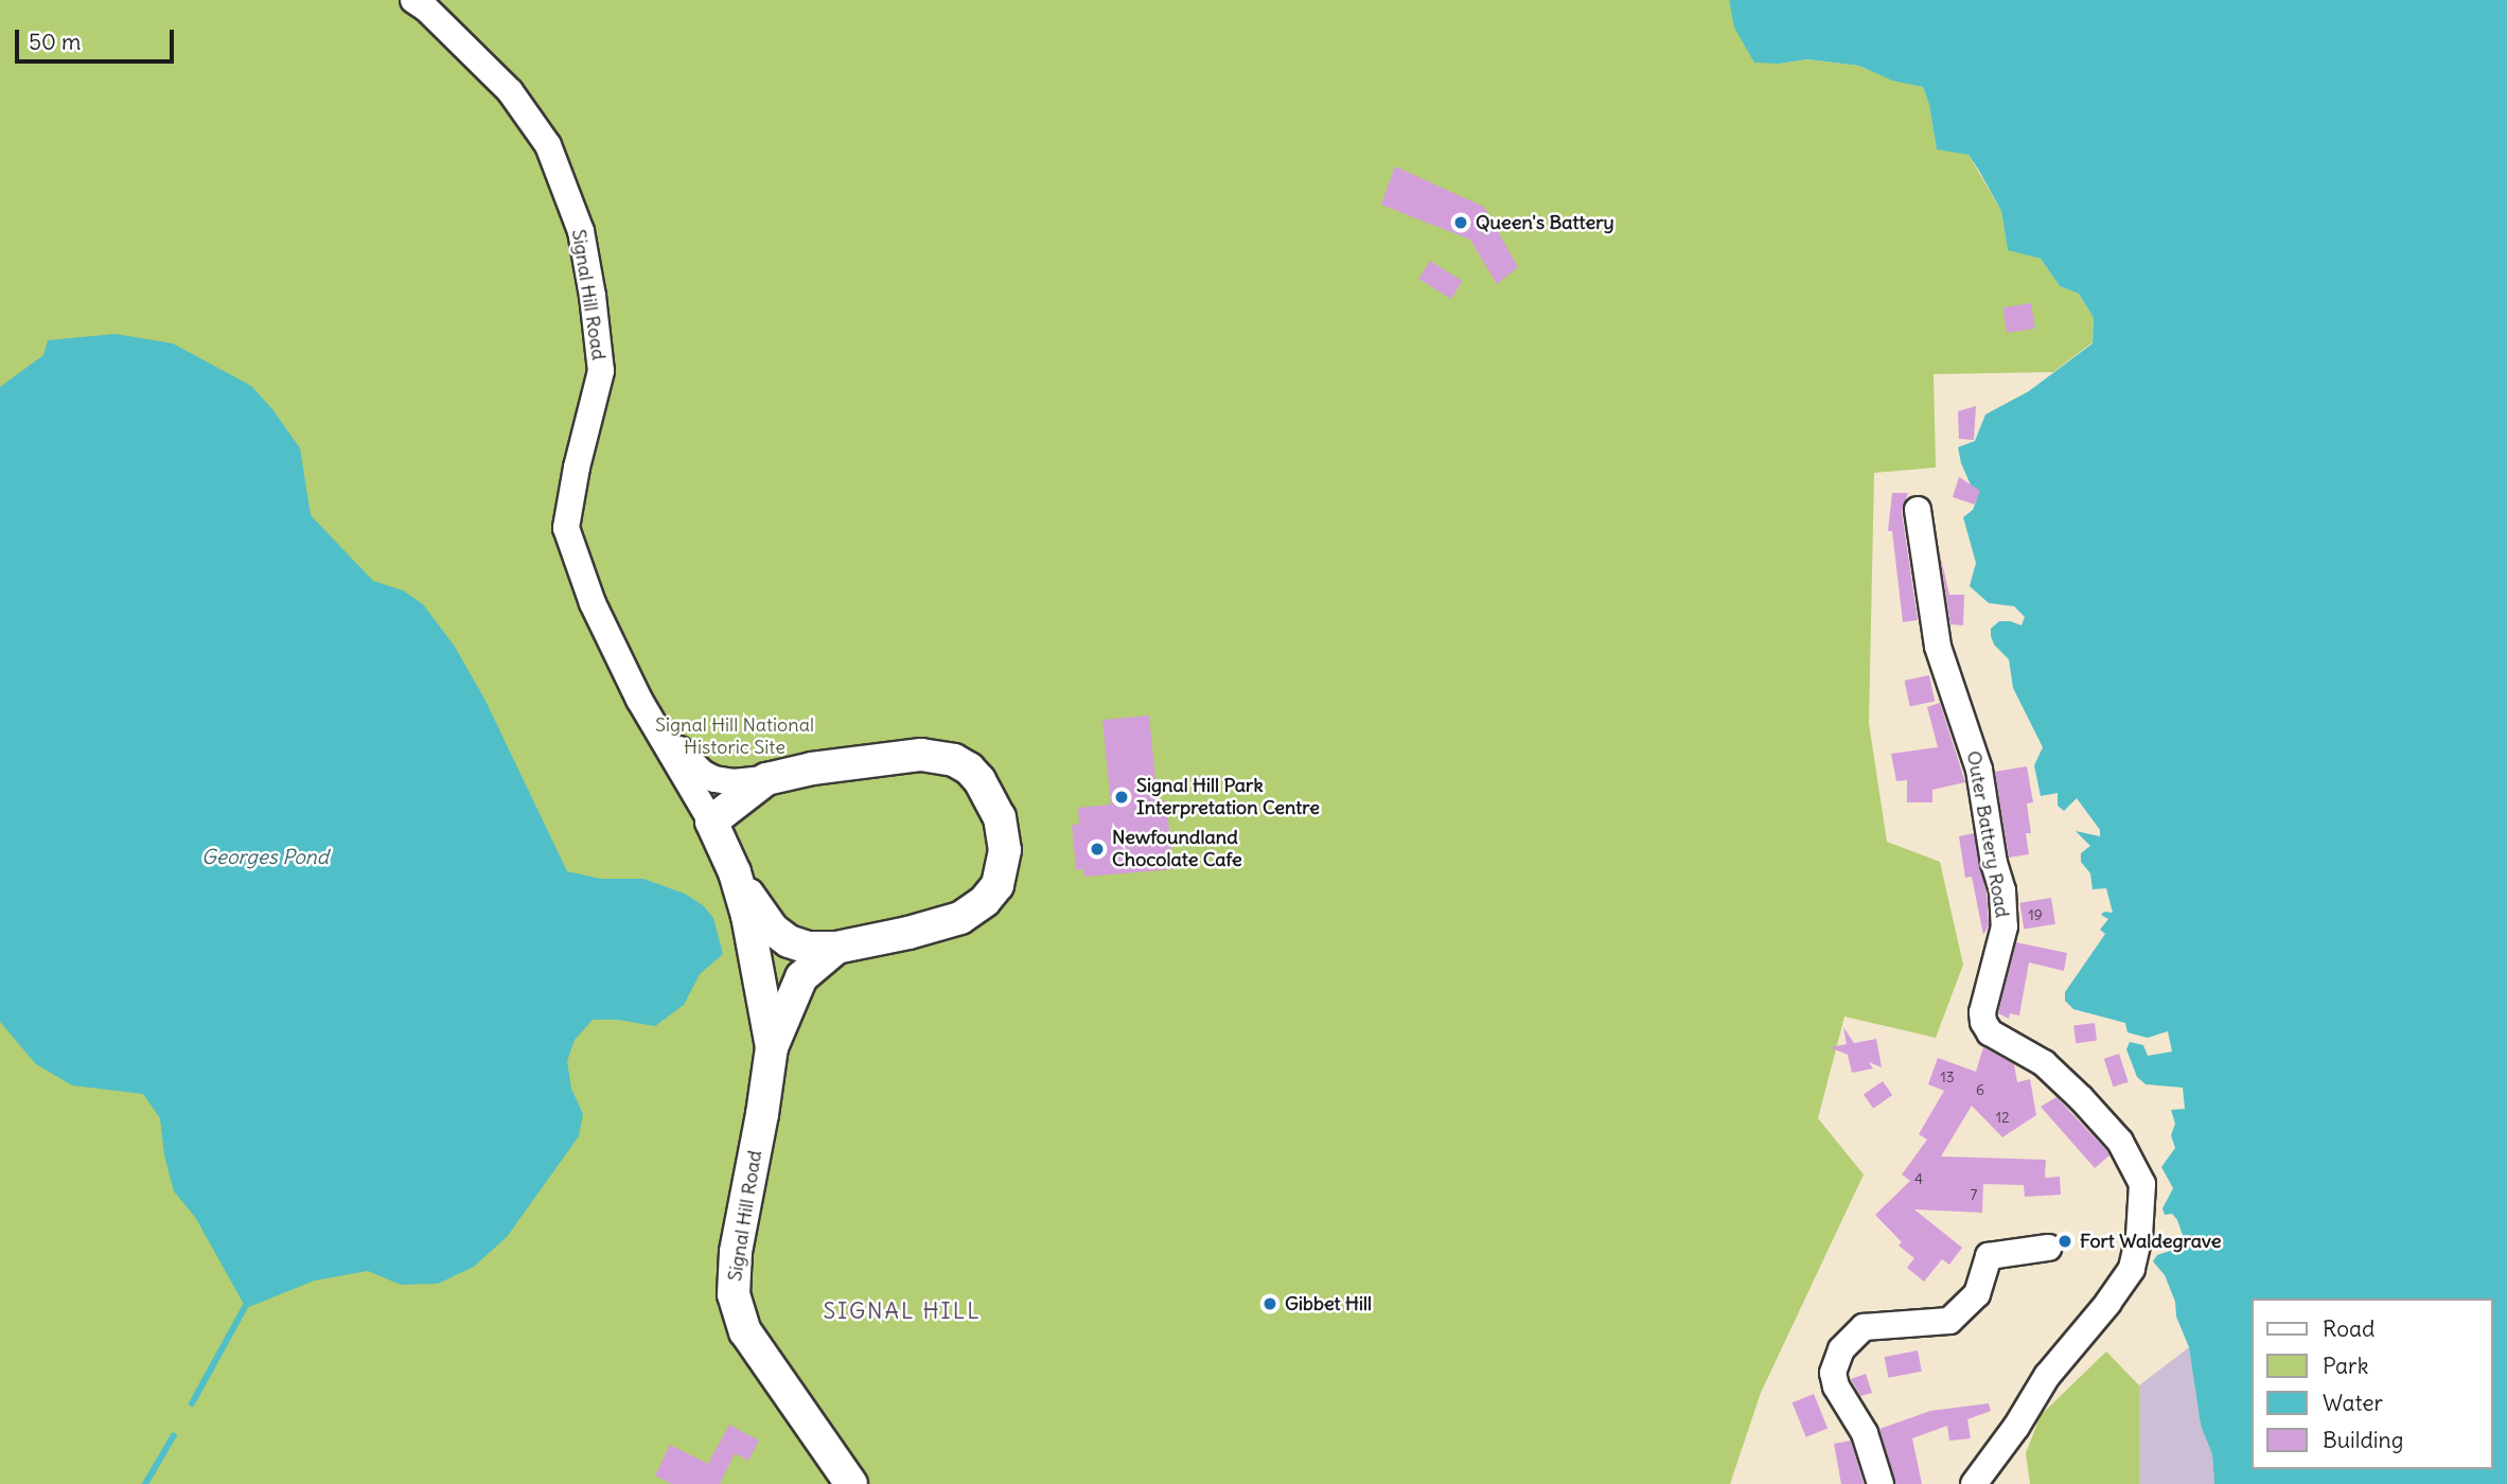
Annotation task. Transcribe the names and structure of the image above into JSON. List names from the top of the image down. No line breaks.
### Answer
{"streets":{"street":["Signal Hill Road","Outer Battery Road"]},"districts":["SIGNAL HILL"],"water":["Georges Pond"],"parks":["Signal Hill National Historic Site"],"places":["Queen's Battery","Signal Hill Park Interpretation Centre","Newfoundland Chocolate Cafe","Fort Waldegrave","Gibbet Hill"],"house_numbers":["19","13","6","12","4","7"],"legend":["Road","Park","Water","Building"],"scale_bar":"50 m"}
